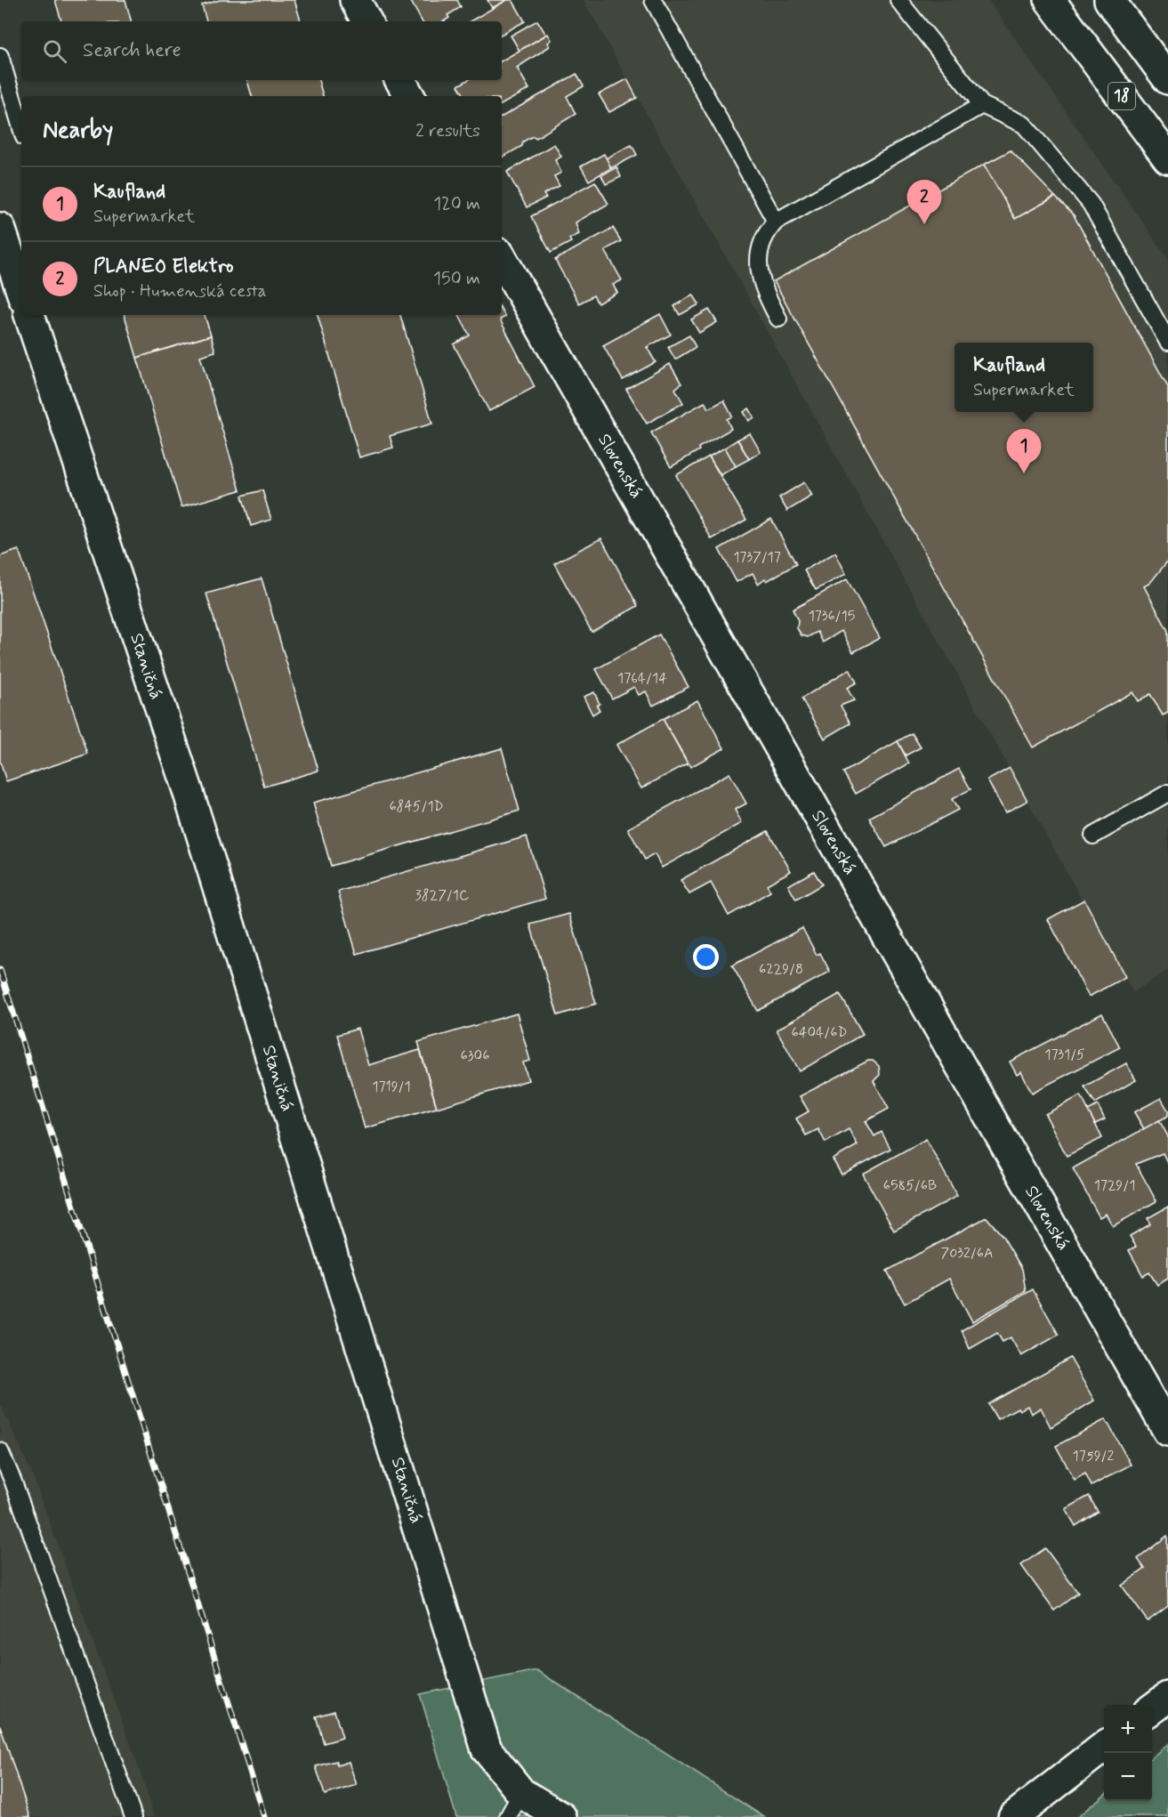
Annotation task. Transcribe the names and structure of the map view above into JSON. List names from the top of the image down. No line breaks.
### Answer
{"streets":{"street":["18","Slovenská","Staničná"]},"house_numbers":["1737/17","1736/15","1764/14","6845/1D","3827/1C","6229/8","6404/6D","1731/5","6306","1719/1","6585/6B","1729/1","7032/6A","1759/2"],"page":{"search":"Search here","heading":["Nearby","2 results"],"list":[{"mark":"1","name":"Kaufland","note":"Supermarket","value":"120 m"},{"mark":"2","name":"PLANEO Elektro","note":"Shop · Humenská cesta","value":"150 m"}],"pins":["2","1"],"popup":["Kaufland","Supermarket"],"map_buttons":["+","−"]}}
